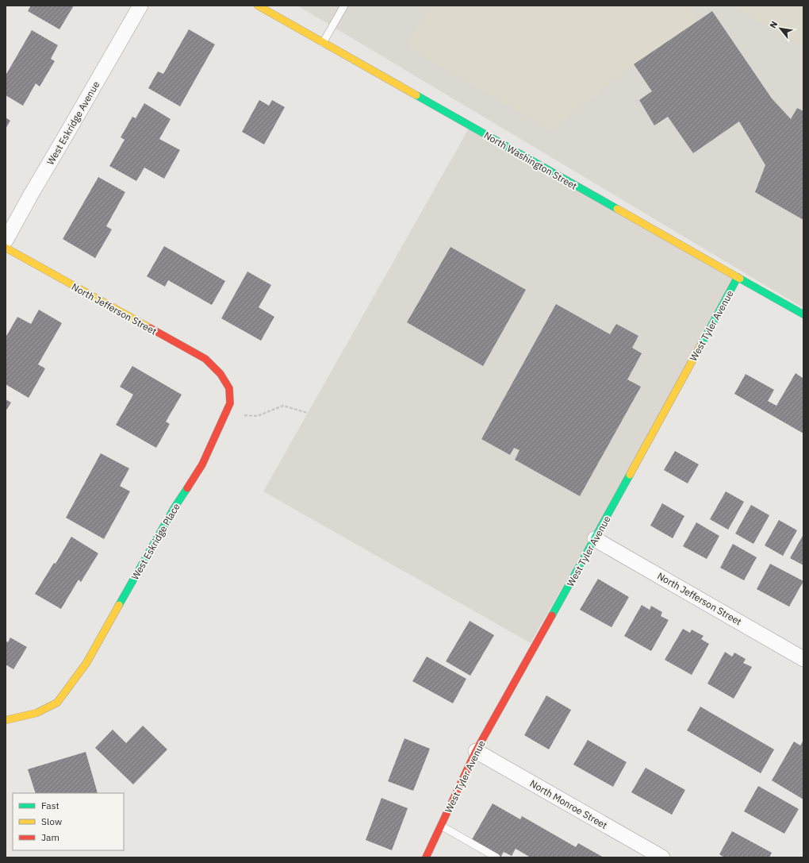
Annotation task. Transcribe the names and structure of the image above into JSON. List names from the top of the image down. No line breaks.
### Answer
{"streets":{"street":["West Eskridge Avenue","North Washington Street","North Jefferson Street","West Tyler Avenue","West Eskridge Place","North Monroe Street"]},"crossings":[["North Washington Street","West Tyler Avenue"],["North Jefferson Street","West Tyler Avenue"],["North Jefferson Street","West Eskridge Place"],["West Tyler Avenue","North Monroe Street"]],"legend":["Fast","Slow","Jam"],"north":"top left"}
